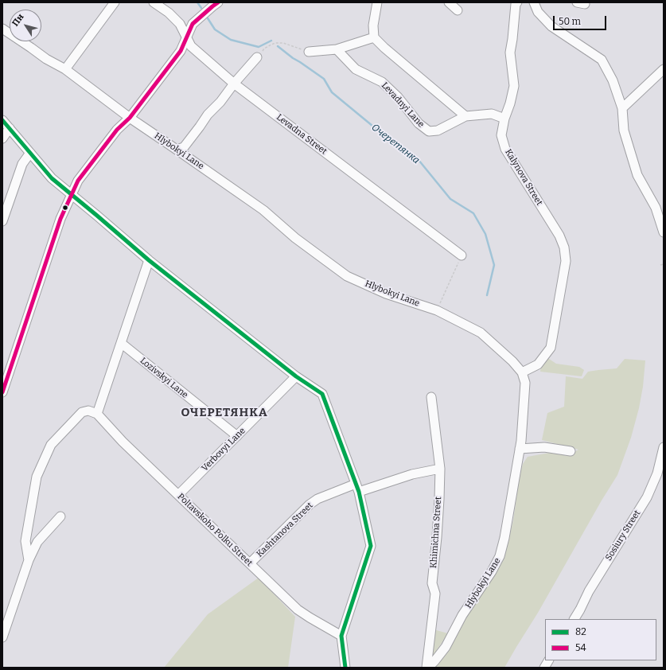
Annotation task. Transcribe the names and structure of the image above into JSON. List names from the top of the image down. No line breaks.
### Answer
{"streets":{"street":["Levadnyi Lane","Levadna Street","Hlybokyi Lane","Kalynova Street","Lozivskyi Lane","Verbovyi Lane","Poltavskoho Polku Street","Kashtanova Street","Khimichna Street","Sosiury Street"]},"crossings":[["Hlybokyi Lane","Kalynova Street"],["Hlybokyi Lane","Khimichna Street"],["Lozivskyi Lane","Verbovyi Lane"],["Verbovyi Lane","Poltavskoho Polku Street"],["Poltavskoho Polku Street","Kashtanova Street"],["Kashtanova Street","Khimichna Street"]],"districts":["ОЧЕРЕТЯНКА"],"water":["Очеретянка"],"lines":["transit line 54","transit line 82"],"legend":["82","54"],"scale_bar":"50 m","north":"top left"}
